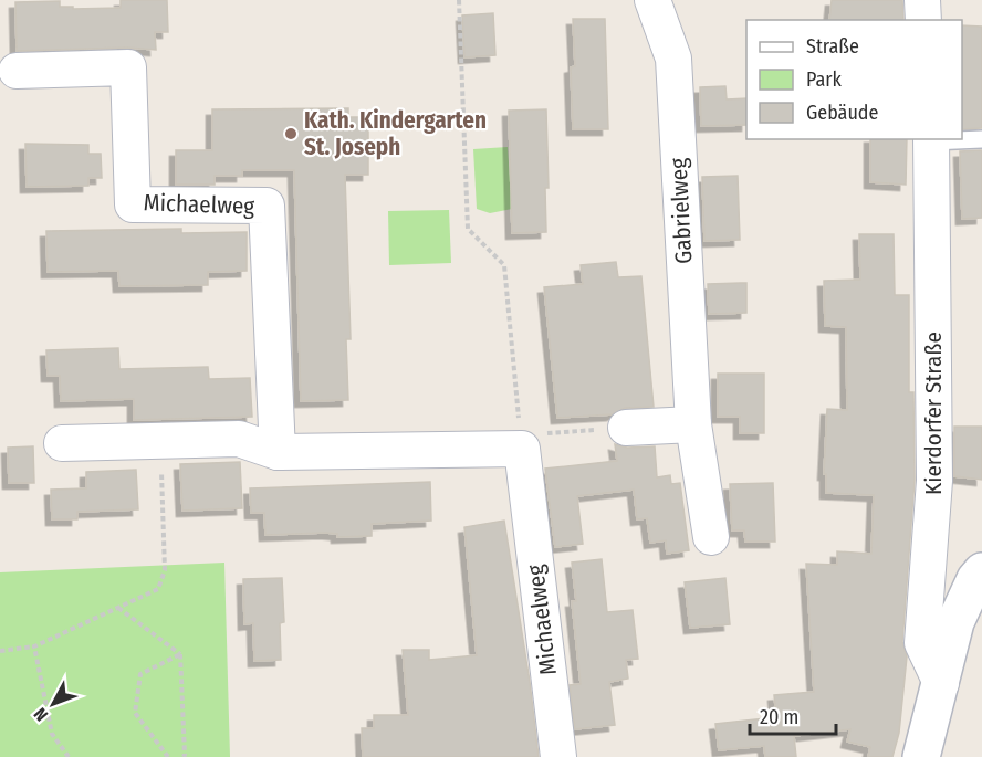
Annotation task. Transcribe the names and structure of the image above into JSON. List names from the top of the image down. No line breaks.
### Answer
{"streets":{"street":["Michaelweg","Gabrielweg","Kierdorfer Straße"]},"places":["Kath. Kindergarten St. Joseph"],"legend":["Straße","Park","Gebäude"],"scale_bar":"20 m","north":"bottom left"}
